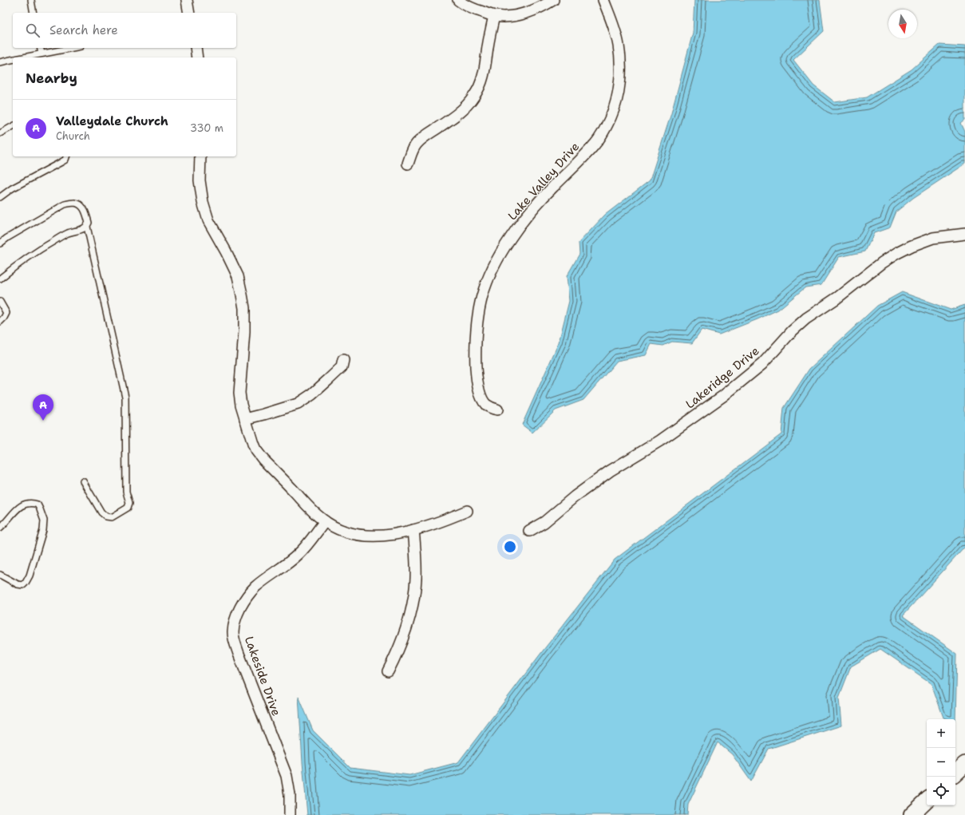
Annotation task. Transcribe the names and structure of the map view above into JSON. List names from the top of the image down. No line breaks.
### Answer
{"streets":{"street":["Lake Valley Drive","Lakeridge Drive","Lakeside Drive"]},"north":"bottom","page":{"search":"Search here","heading":"Nearby","list":[{"mark":"A","name":"Valleydale Church","note":"Church","value":"330 m"}],"pins":"A","map_buttons":["+","−"]}}
